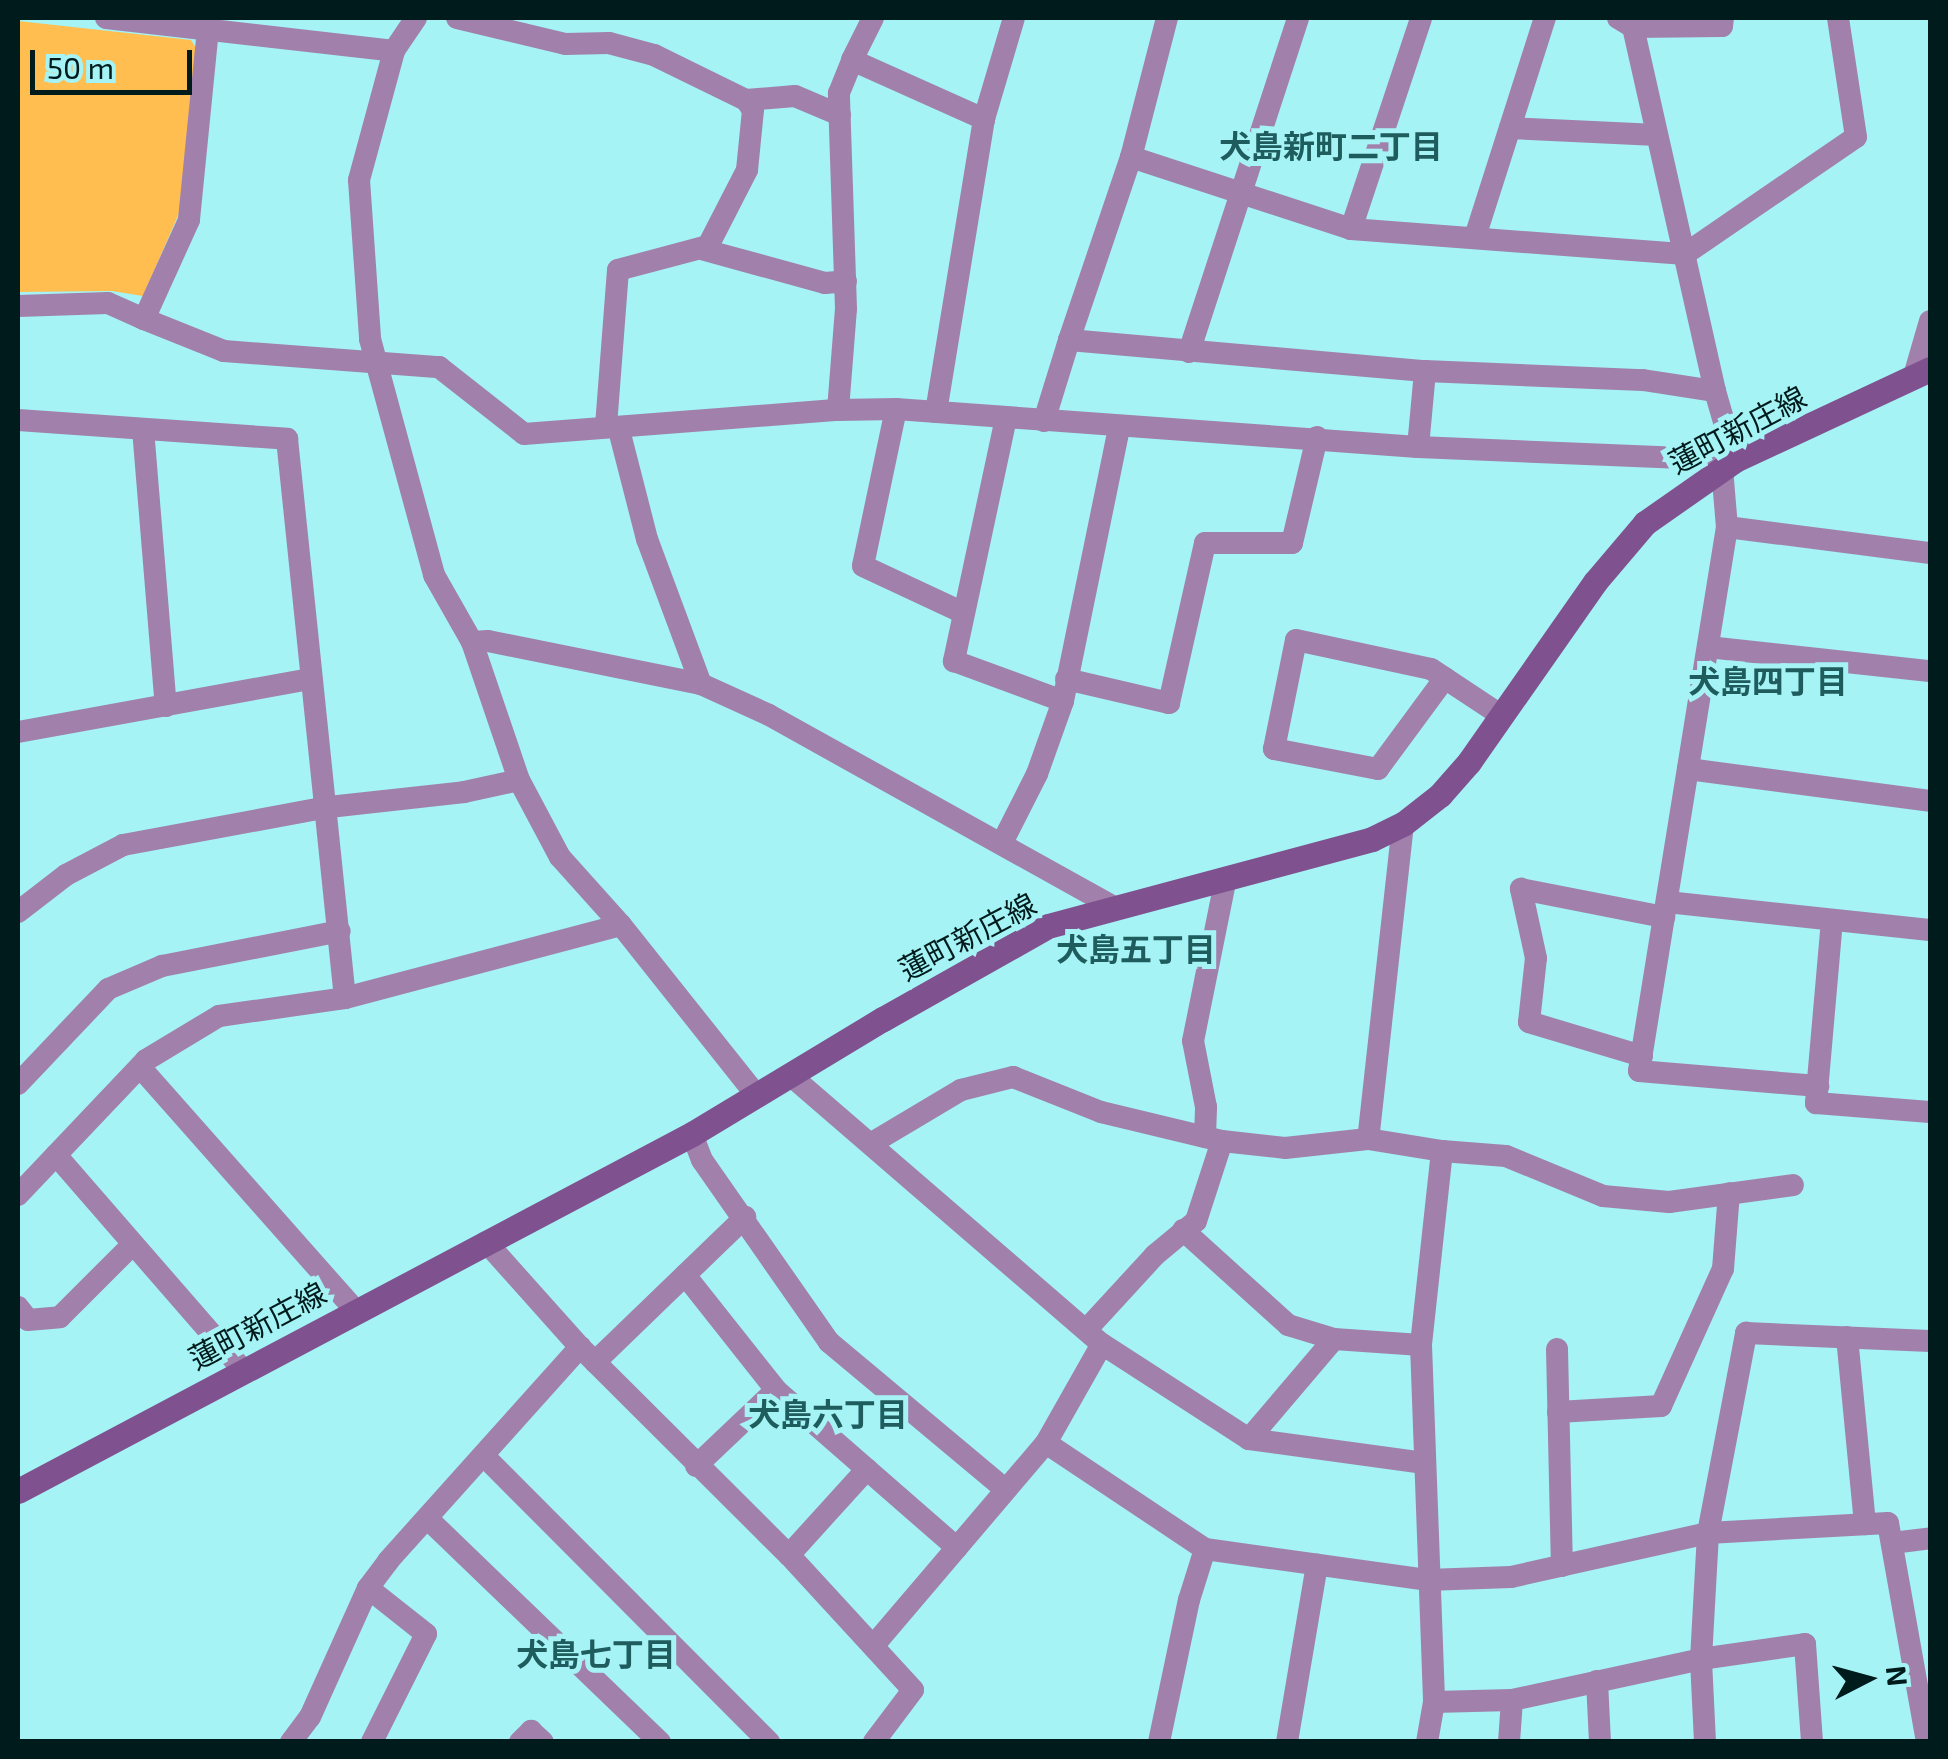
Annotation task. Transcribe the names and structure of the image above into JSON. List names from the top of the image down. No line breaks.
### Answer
{"streets":{"main road":["蓮町新庄線"]},"districts":["犬島新町二丁目","犬島四丁目","犬島五丁目","犬島六丁目","犬島七丁目"],"scale_bar":"50 m","north":"right"}
